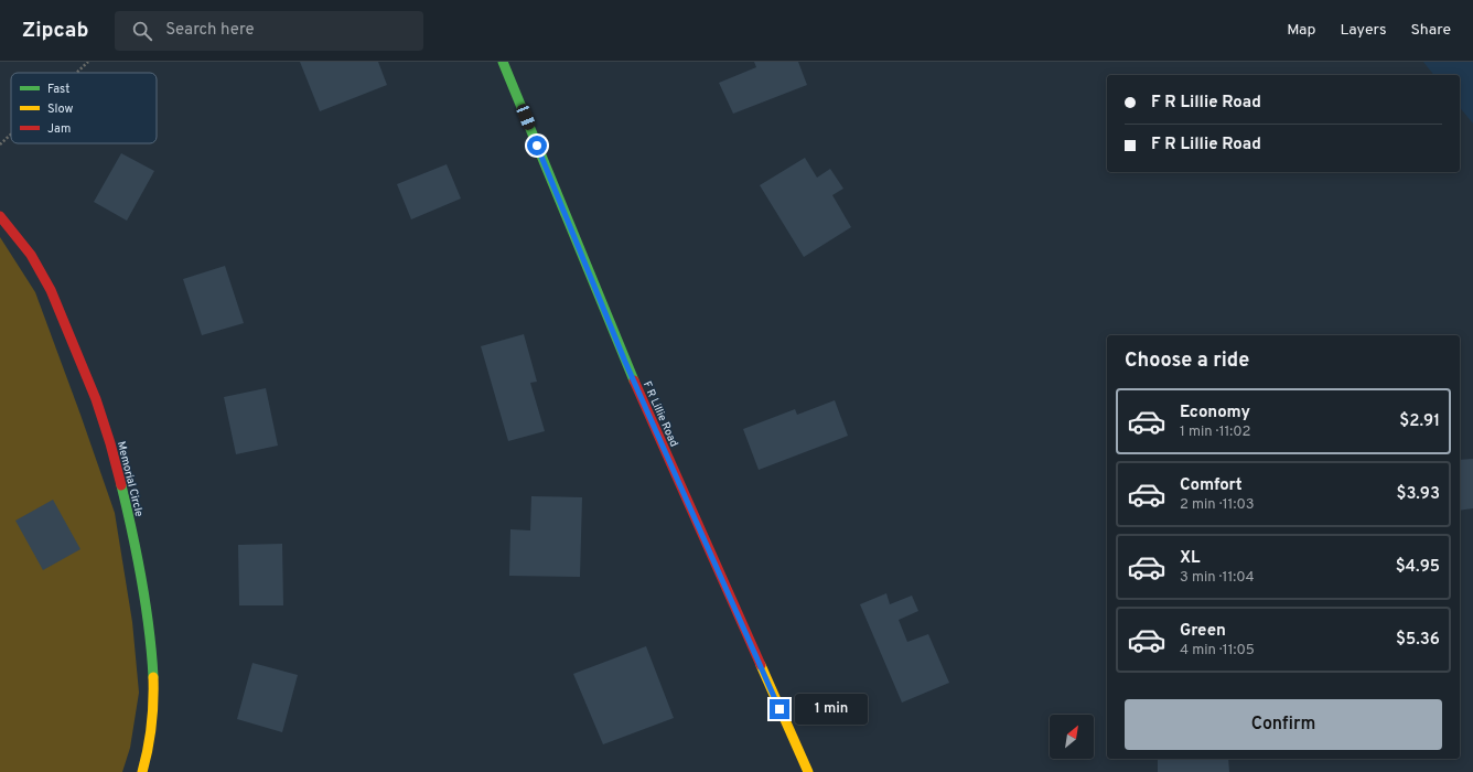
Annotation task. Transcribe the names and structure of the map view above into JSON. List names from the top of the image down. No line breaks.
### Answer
{"streets":{"street":["F R Lillie Road","Memorial Circle"]},"legend":["Fast","Slow","Jam"],"north":"top right","page":{"header":"Zipcab","search":"Search here","nav":["Map","Layers","Share"],"banner":["F R Lillie Road","F R Lillie Road"],"heading":"Choose a ride","list":[{"name":"Economy","note":"1 min · 11:02","value":"$2.91"},{"name":"Comfort","note":"2 min · 11:03","value":"$3.93"},{"name":"XL","note":"3 min · 11:04","value":"$4.95"},{"name":"Green","note":"4 min · 11:05","value":"$5.36"}],"buttons":"Confirm","bubble":"1 min"}}
